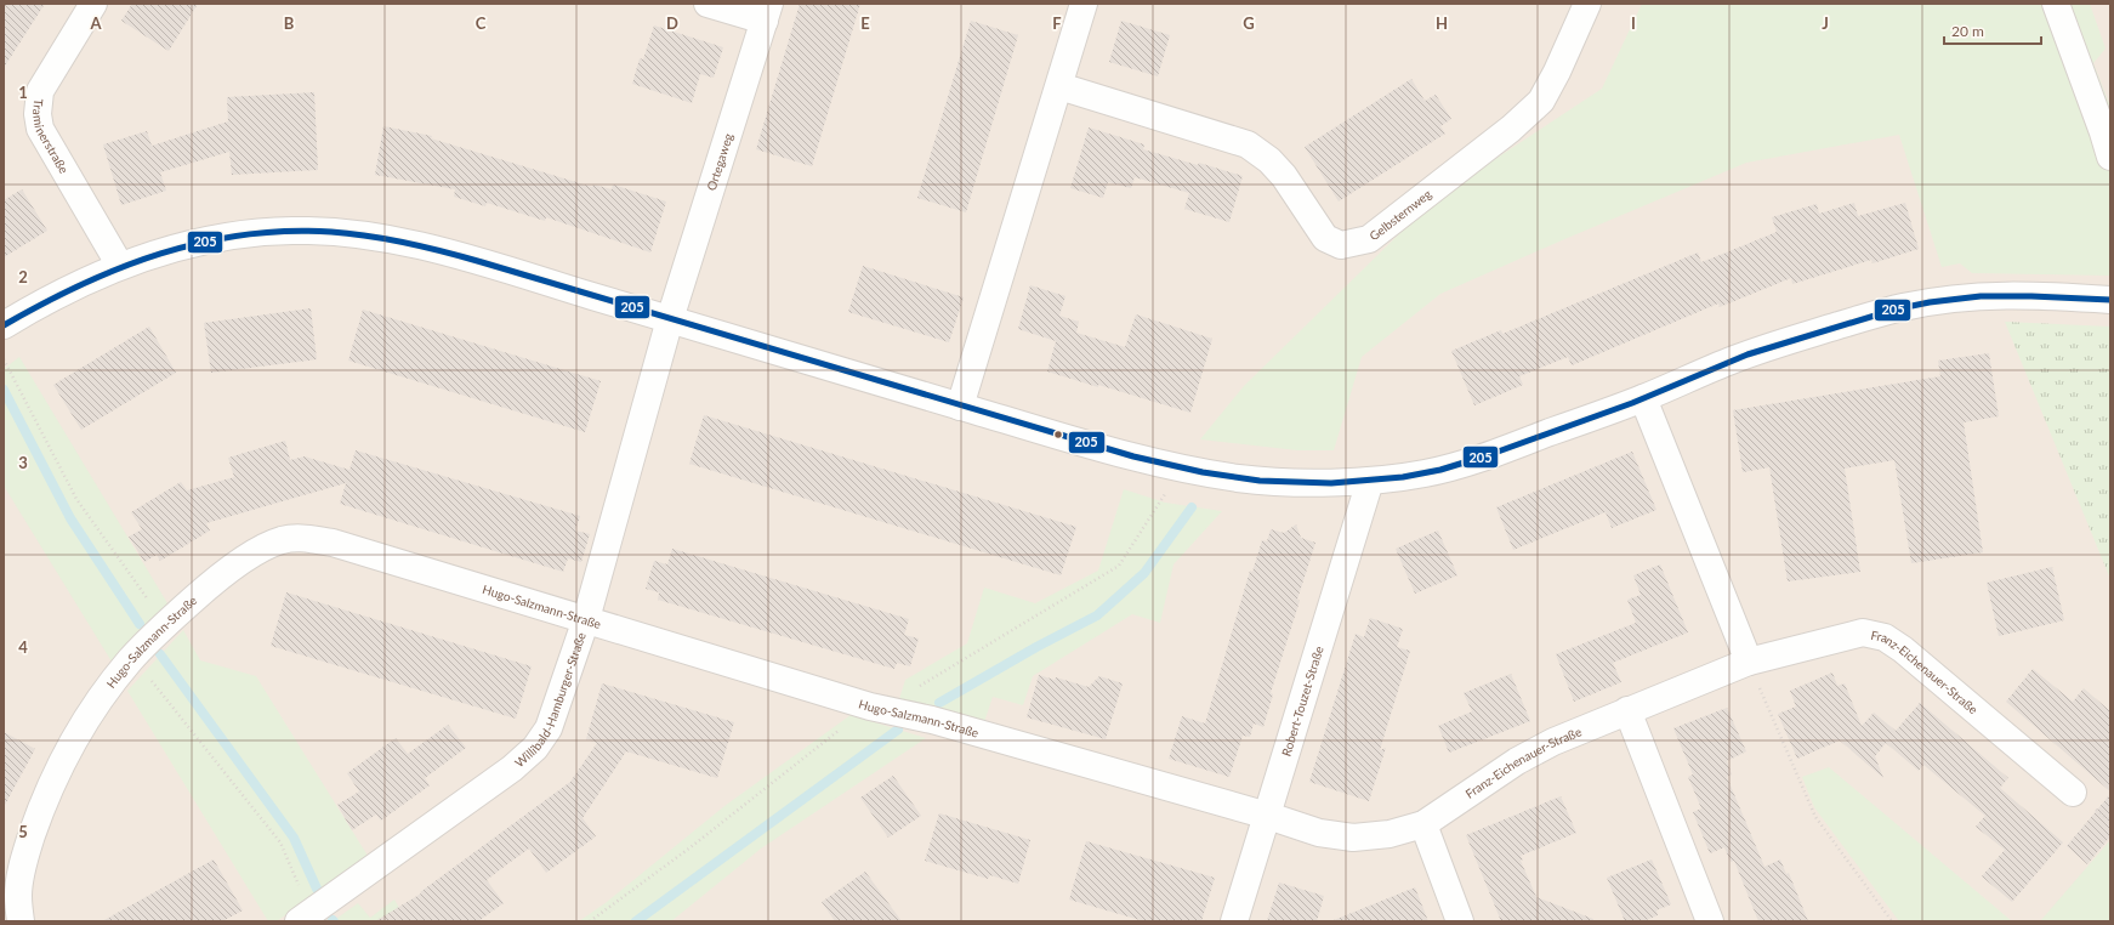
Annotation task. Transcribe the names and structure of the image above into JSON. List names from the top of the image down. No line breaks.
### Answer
{"streets":{"street":["Traminerstraße","Ortegaweg","Gelbsternweg","Hugo-Salzmann-Straße","Franz-Eichenauer-Straße","Willibald-Hamburger-Straße","Robert-Touzet-Straße"]},"crossings":[["Ortegaweg","Willibald-Hamburger-Straße"],["Hugo-Salzmann-Straße","Franz-Eichenauer-Straße"],["Hugo-Salzmann-Straße","Willibald-Hamburger-Straße"],["Hugo-Salzmann-Straße","Robert-Touzet-Straße"],["Franz-Eichenauer-Straße","Robert-Touzet-Straße"]],"lines":["transit line 205"],"scale_bar":"20 m","grid":{"columns":["A","B","C","D","E","F","G","H","I","J"],"rows":["1","2","3","4","5"]}}
